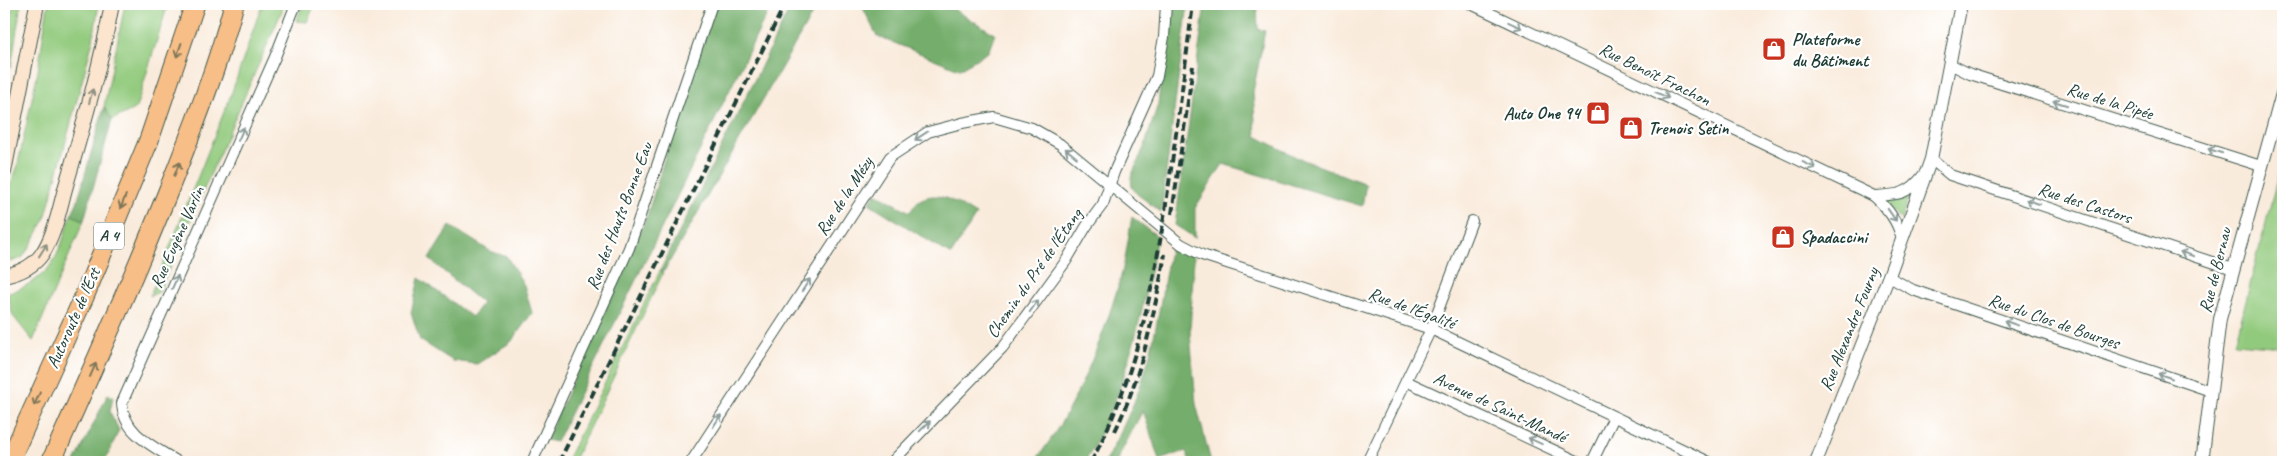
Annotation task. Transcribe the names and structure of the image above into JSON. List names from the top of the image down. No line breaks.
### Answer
{"streets":{"highway":["A 4","Autoroute de l’Est"],"street":["Rue Benoît Frachon","Rue de la Pipée","Rue de la Mézy","Rue des Castors","Rue des Hauts Bonne Eau","Rue Eugène Varlin","Rue de Bernau","Chemin du Pré de l'Étang","Rue de l'Égalité","Rue du Clos de Bourges","Rue Alexandre Fourny","Avenue de Saint-Mandé"]},"crossings":[["Rue Benoît Frachon","Rue des Castors"],["Rue Benoît Frachon","Rue Alexandre Fourny"],["Rue de la Pipée","Rue de Bernau"],["Rue de la Pipée","Rue Alexandre Fourny"],["Rue de la Mézy","Chemin du Pré de l'Étang"],["Rue de la Mézy","Rue de l'Égalité"],["Rue des Castors","Rue de Bernau"],["Rue des Castors","Rue Alexandre Fourny"],["Rue de Bernau","Rue du Clos de Bourges"],["Chemin du Pré de l'Étang","Rue de l'Égalité"],["Rue du Clos de Bourges","Rue Alexandre Fourny"]],"one_way":["Rue Benoît Frachon","Rue de la Pipée","Rue des Castors","Rue Eugène Varlin","Chemin du Pré de l'Étang","Rue du Clos de Bourges","Avenue de Saint-Mandé"],"places":{"shop":["Plateforme du Bâtiment","Auto One 94","Trenois Setin","Spadaccini"]}}
